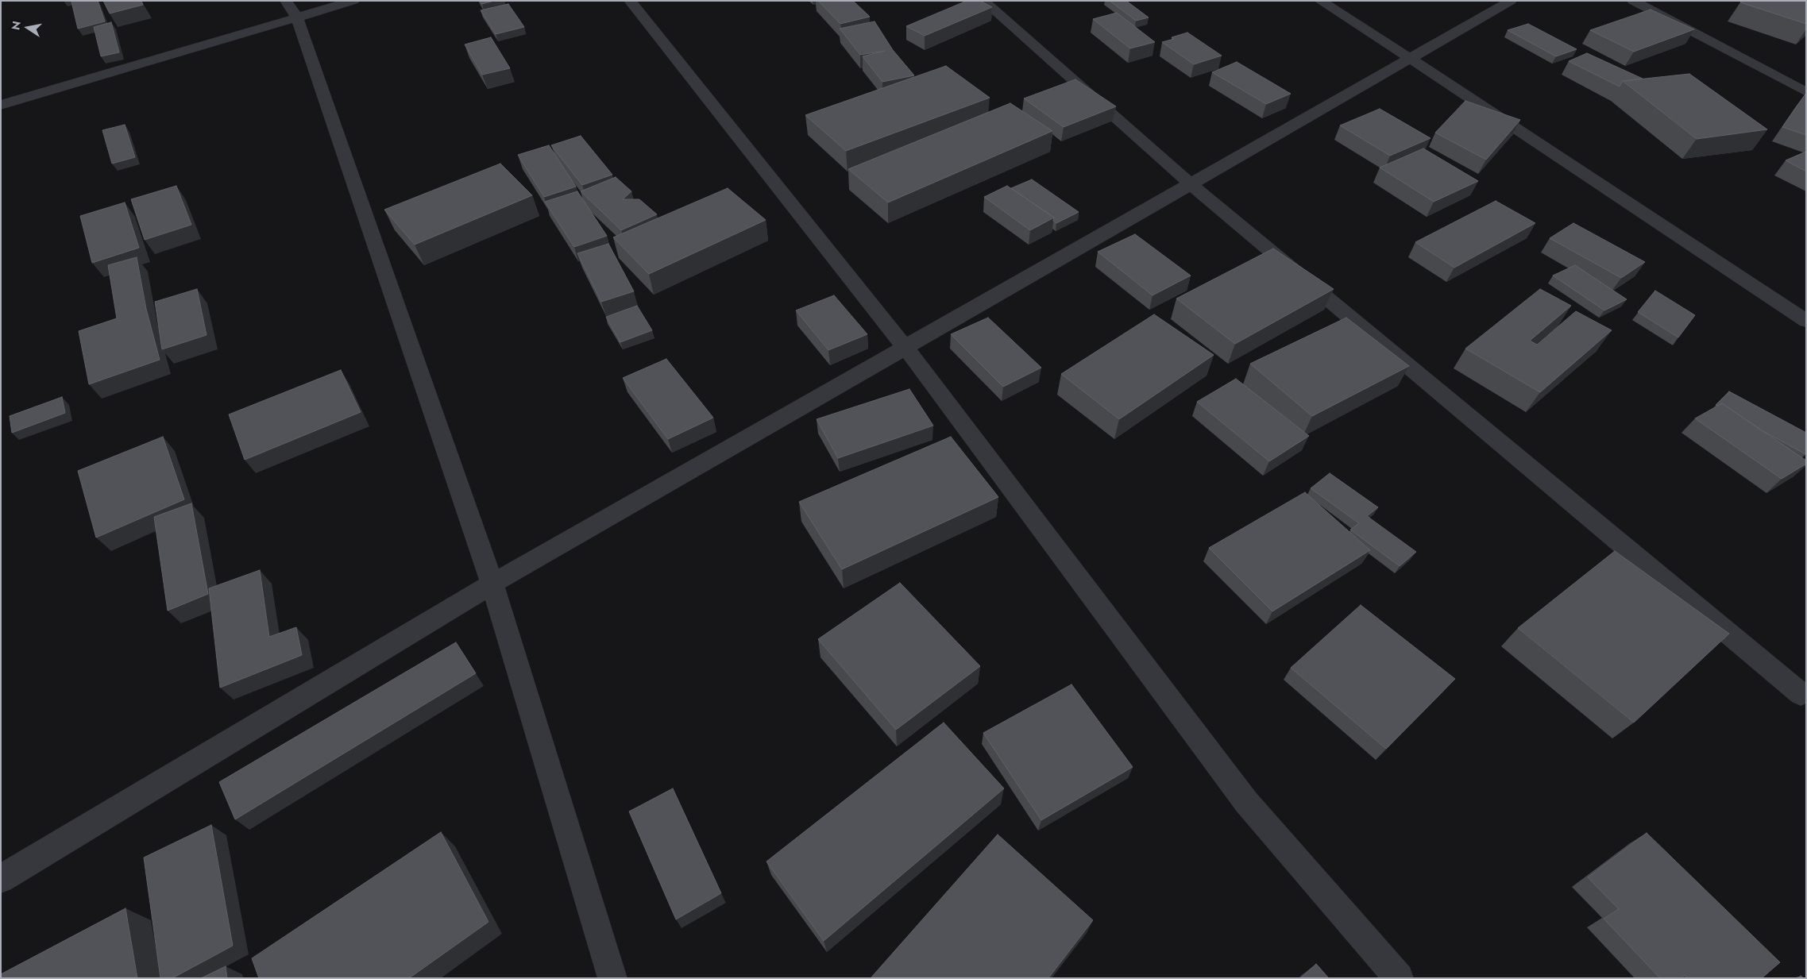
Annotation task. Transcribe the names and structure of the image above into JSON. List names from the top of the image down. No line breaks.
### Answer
{"north":"left"}
